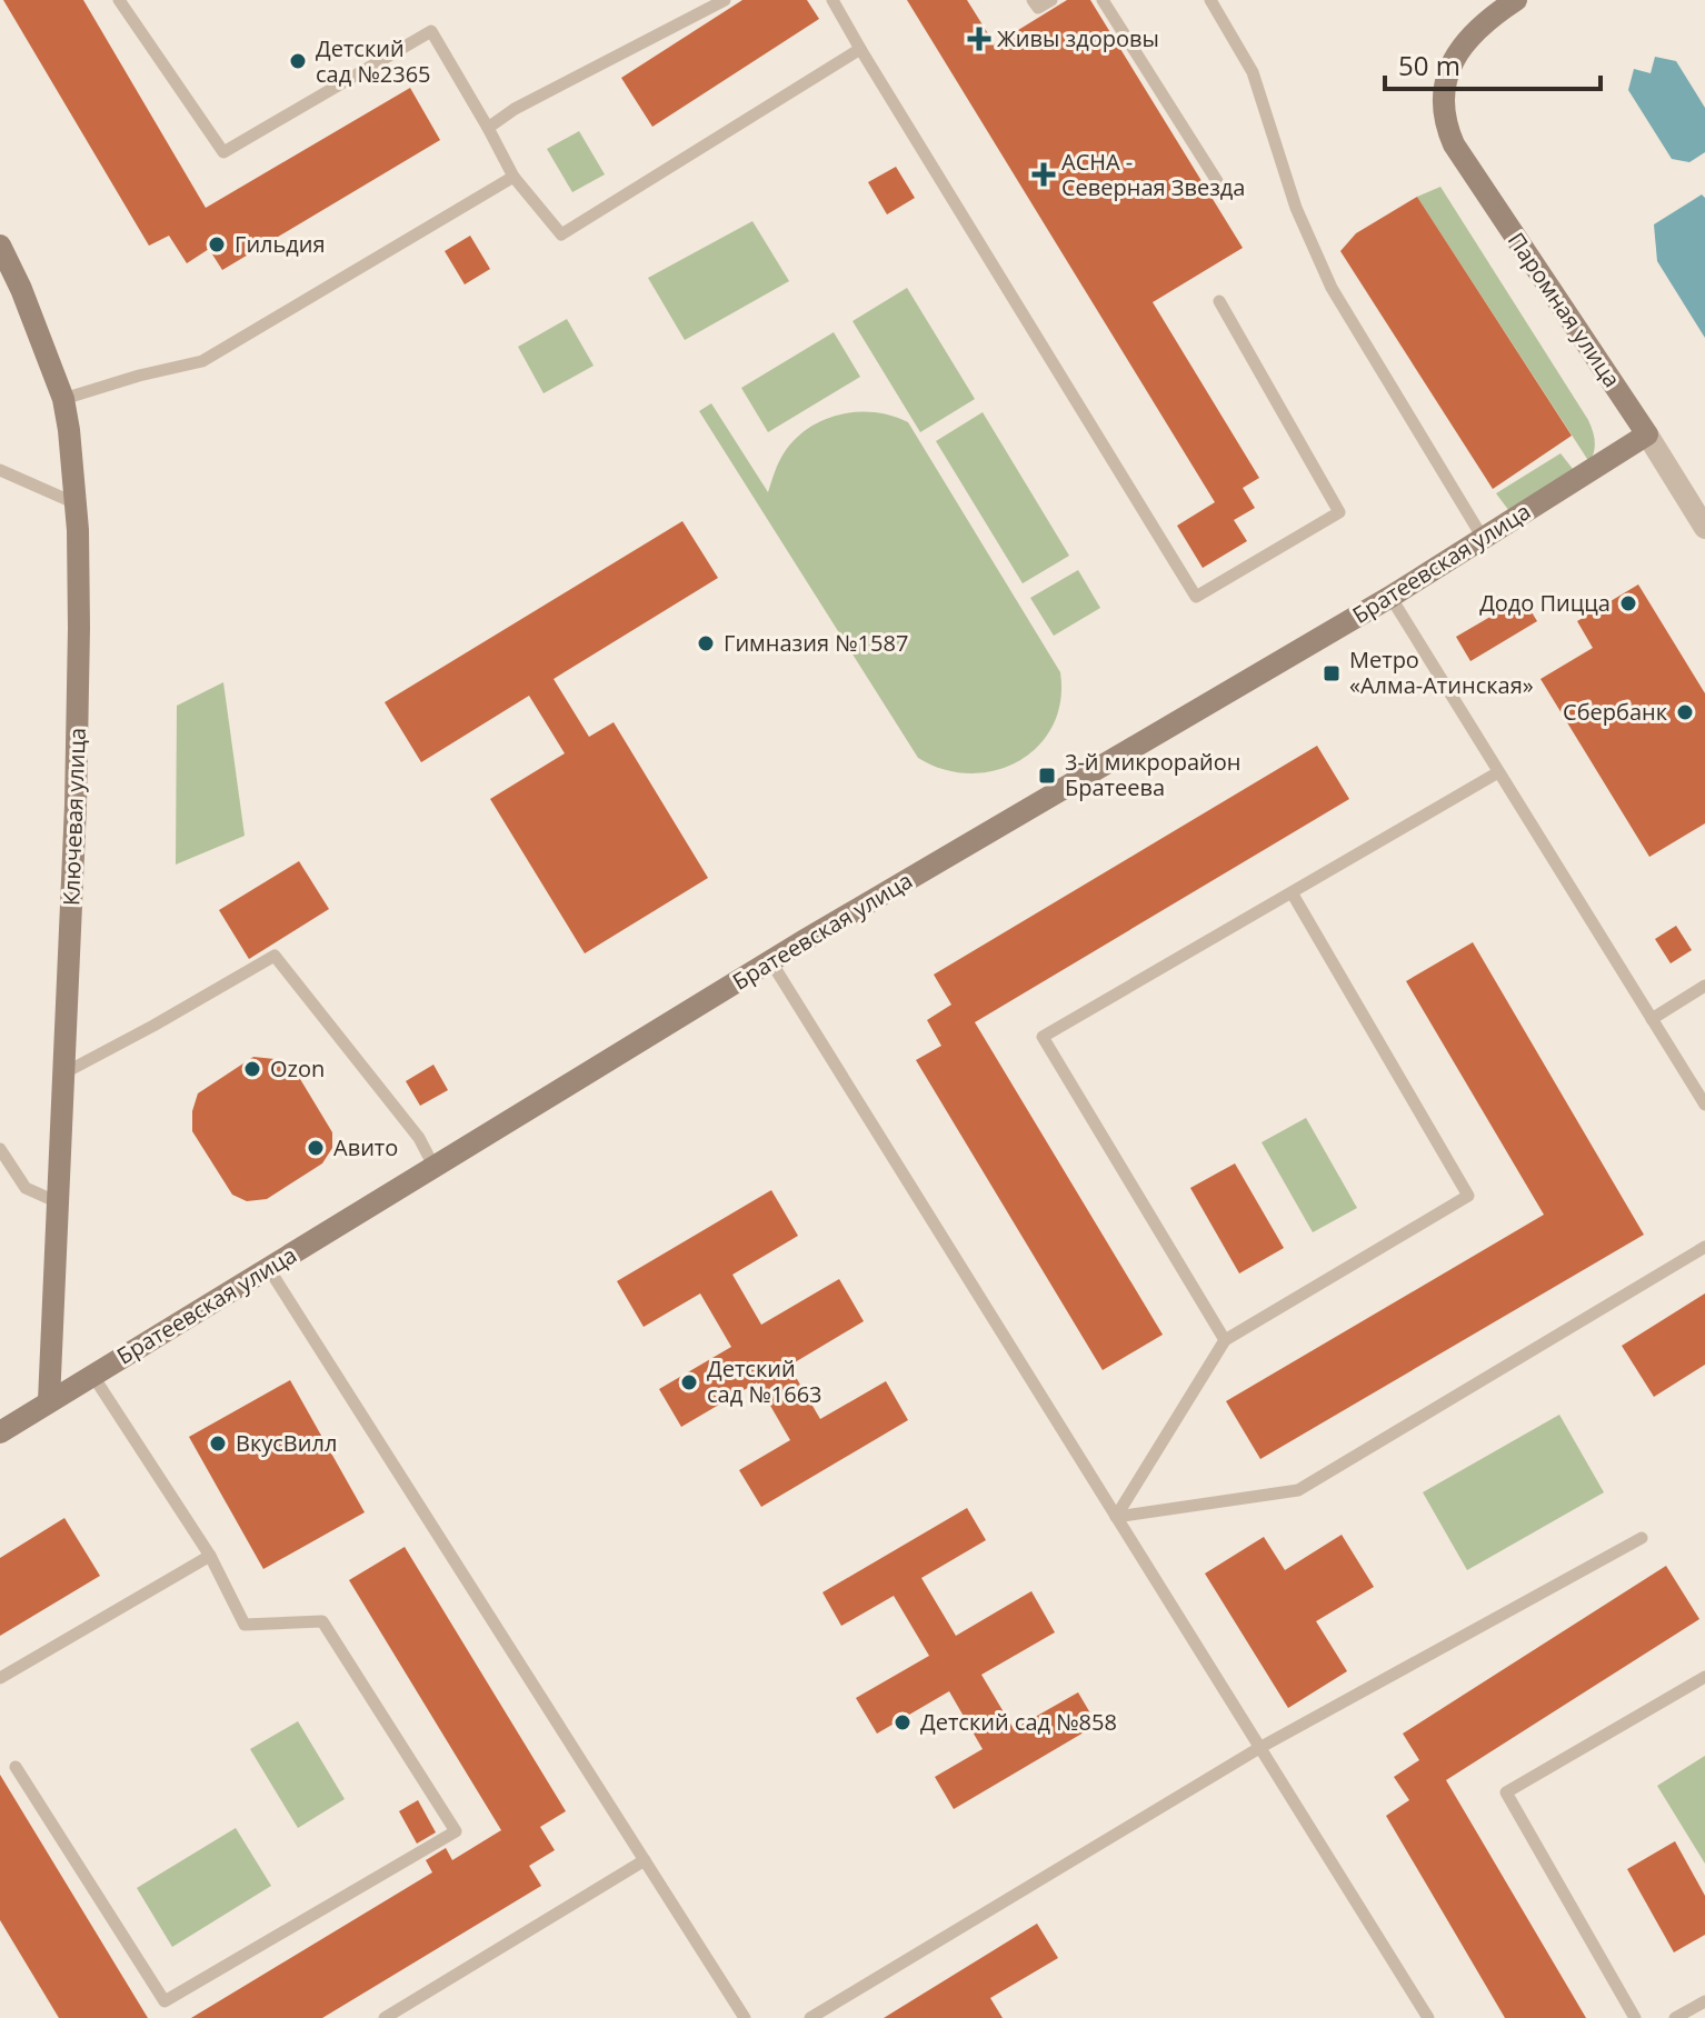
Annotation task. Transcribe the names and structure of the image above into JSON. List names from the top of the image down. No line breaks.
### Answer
{"streets":{"street":["Паромная улица","Братеевская улица","Ключевая улица"]},"crossings":[["Паромная улица","Братеевская улица"],["Братеевская улица","Ключевая улица"]],"places":{"health":["Живы здоровы","АСНА - Северная Звезда"],"other":["Детский сад №2365","Гильдия","Додо Пицца","Гимназия №1587","Сбербанк","Ozon","Авито","Детский сад №1663","ВкусВилл","Детский сад №858"],"transit":["Метро «Алма-Атинская»","3-й микрорайон Братеева"]},"scale_bar":"50 m"}
